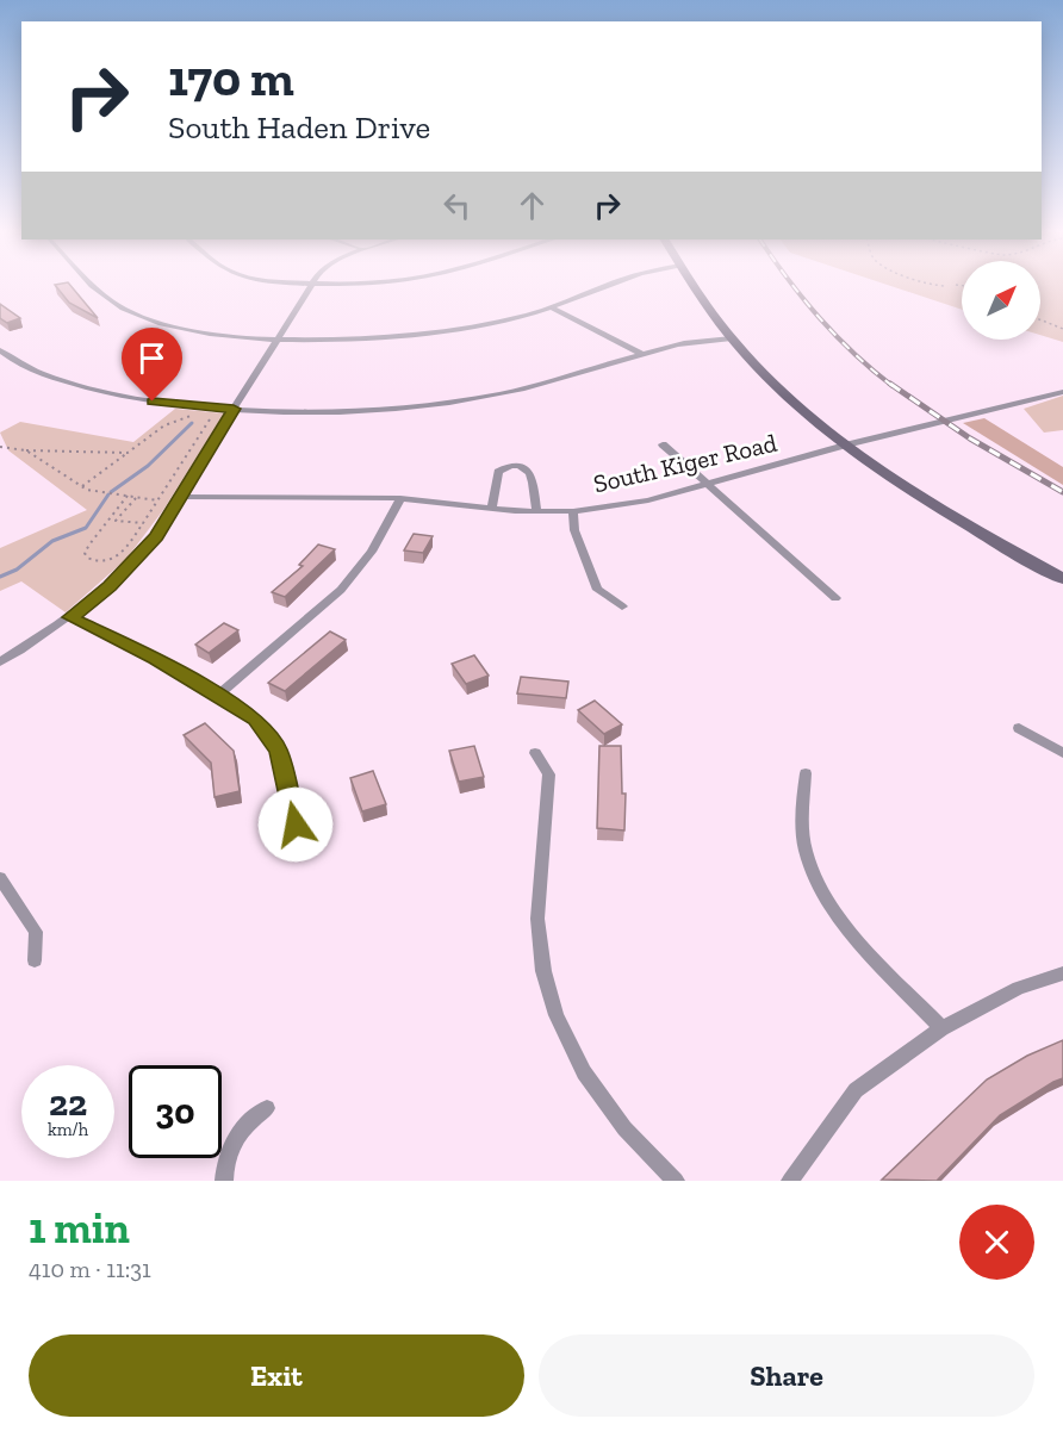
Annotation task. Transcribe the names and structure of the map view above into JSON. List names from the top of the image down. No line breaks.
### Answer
{"streets":{"street":["South Kiger Road"]},"north":"top right","page":{"turn":["170 m","South Haden Drive"],"speed":"22 km/h","limit":"30","heading":["1 min","410 m · 11:31"],"buttons":["Exit","Share"]}}
